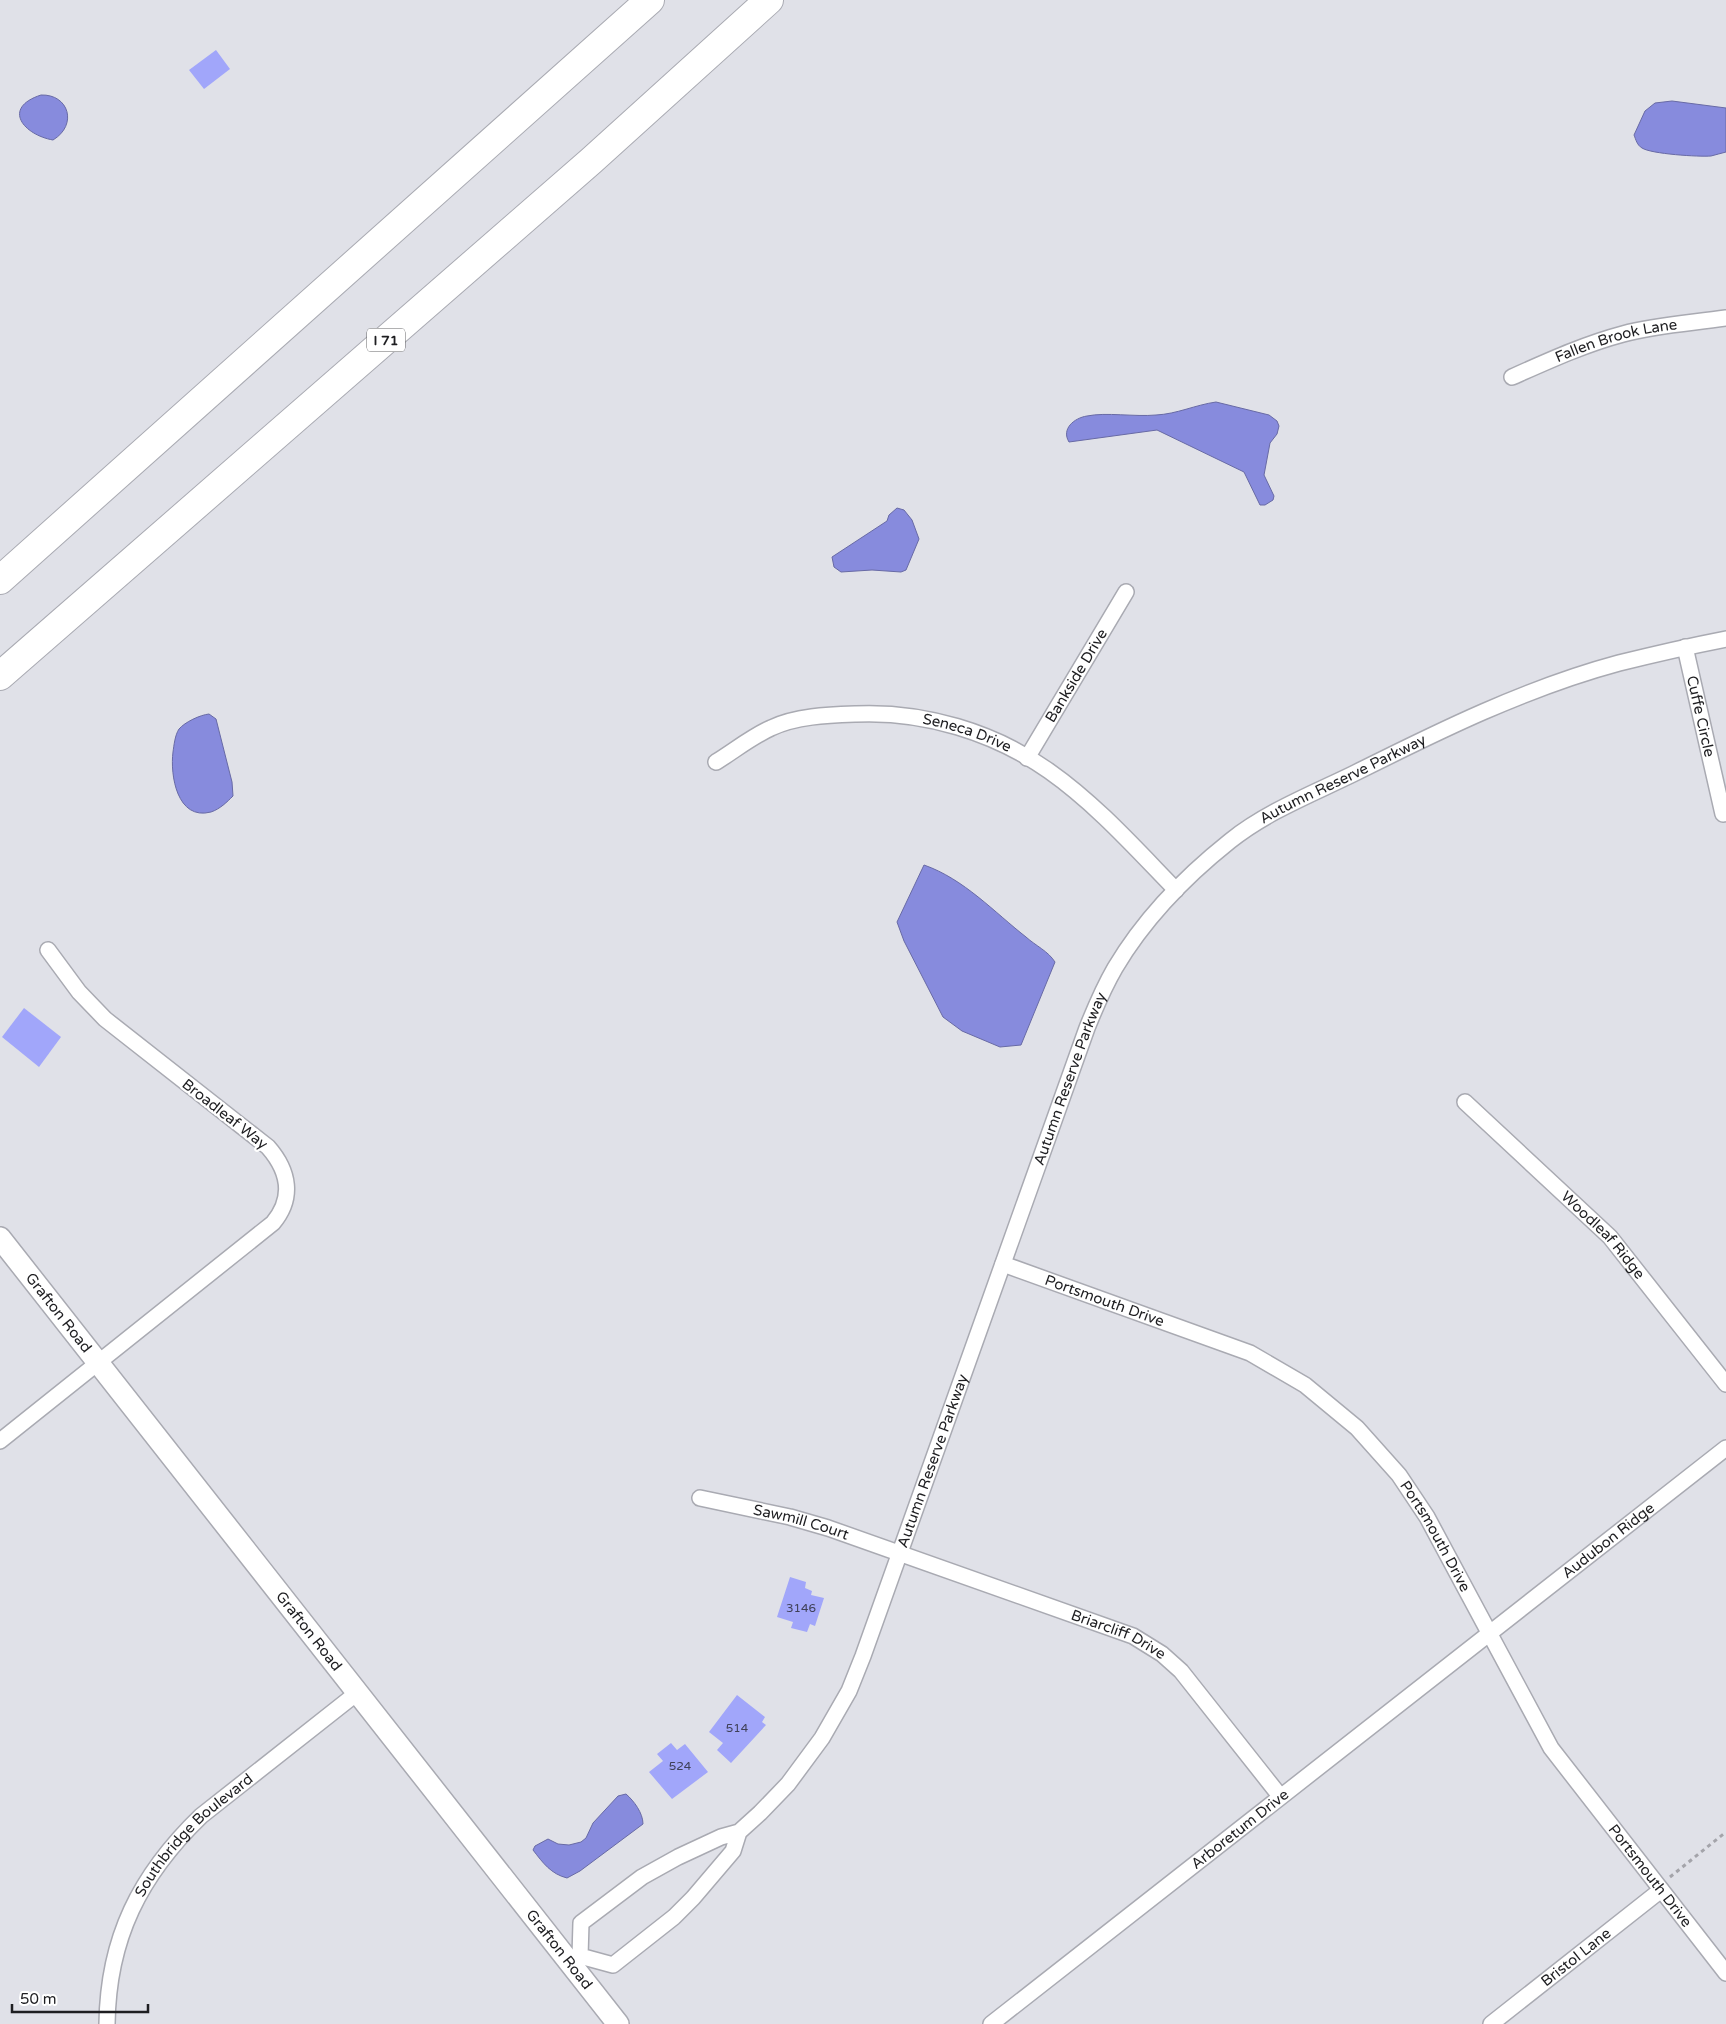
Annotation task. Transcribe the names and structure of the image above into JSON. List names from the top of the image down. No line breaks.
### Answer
{"streets":{"highway":["I 71"],"street":["Fallen Brook Lane","Bankside Drive","Cuffe Circle","Seneca Drive","Autumn Reserve Parkway","Broadleaf Way","Woodleaf Ridge","Portsmouth Drive","Grafton Road","Sawmill Court","Audubon Ridge","Briarcliff Drive","Arboretum Drive","Southbridge Boulevard","Bristol Lane"]},"crossings":[["Bankside Drive","Seneca Drive"],["Cuffe Circle","Autumn Reserve Parkway"],["Seneca Drive","Autumn Reserve Parkway"],["Autumn Reserve Parkway","Portsmouth Drive"],["Autumn Reserve Parkway","Grafton Road"],["Autumn Reserve Parkway","Sawmill Court"],["Autumn Reserve Parkway","Briarcliff Drive"],["Broadleaf Way","Grafton Road"],["Portsmouth Drive","Audubon Ridge"],["Portsmouth Drive","Arboretum Drive"],["Portsmouth Drive","Bristol Lane"],["Grafton Road","Southbridge Boulevard"],["Sawmill Court","Briarcliff Drive"],["Audubon Ridge","Arboretum Drive"],["Briarcliff Drive","Arboretum Drive"]],"house_numbers":["3146","514","524"],"scale_bar":"50 m"}
